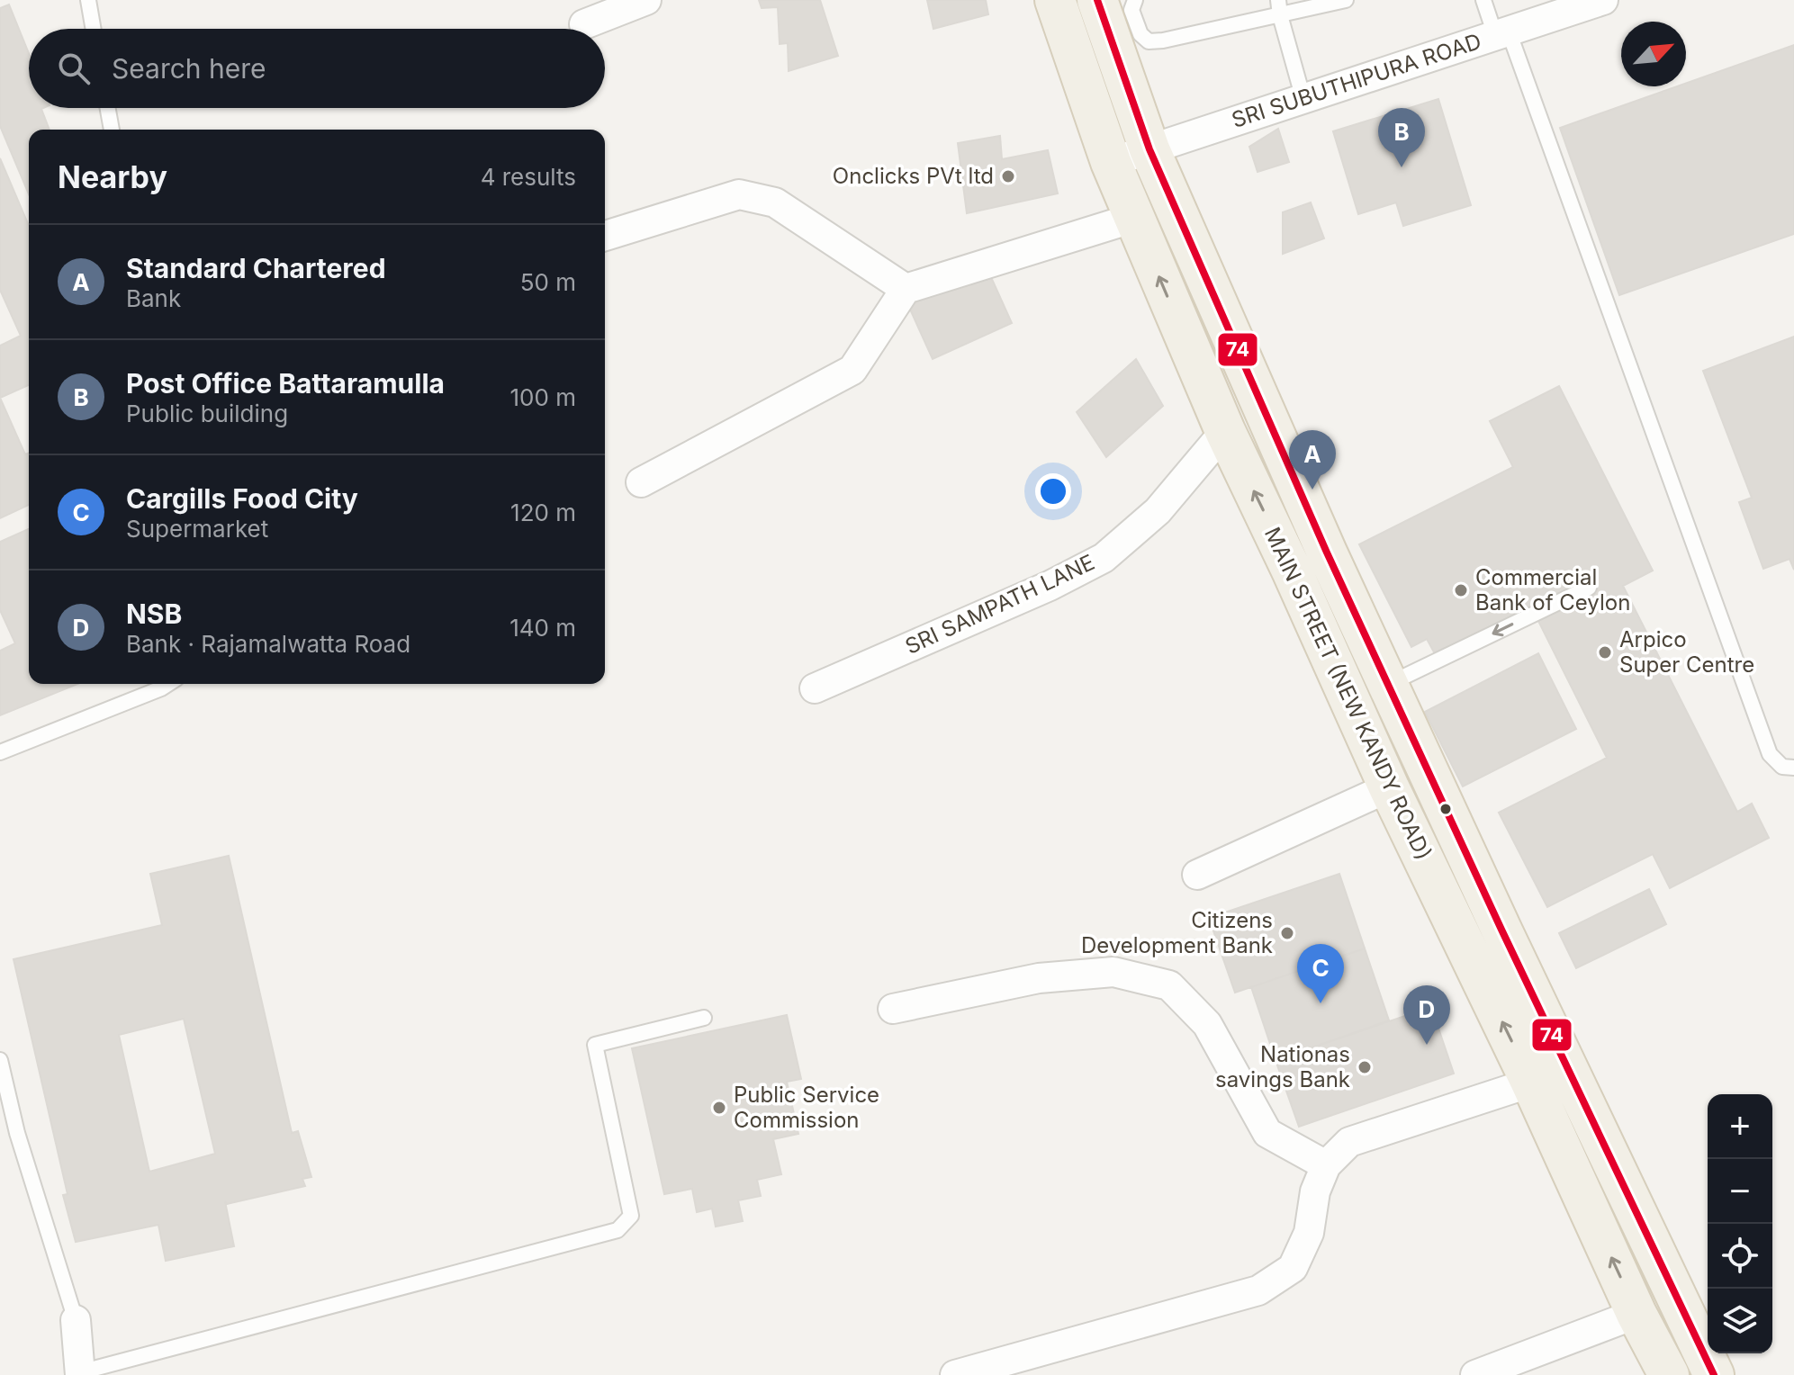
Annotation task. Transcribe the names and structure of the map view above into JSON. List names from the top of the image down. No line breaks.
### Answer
{"streets":{"main road":["MAIN STREET (NEW KANDY ROAD)"],"street":["SRI SUBUTHIPURA ROAD","SRI SAMPATH LANE"]},"crossings":[["SRI SUBUTHIPURA ROAD","MAIN STREET (NEW KANDY ROAD)"],["SRI SAMPATH LANE","MAIN STREET (NEW KANDY ROAD)"]],"places":["Onclicks PVt ltd","Commercial Bank of Ceylon","Arpico Super Centre","Citizens Development Bank","Nationas savings Bank","Public Service Commission"],"lines":["transit line 74"],"north":"top right","page":{"search":"Search here","pins":["B","A","C","D"],"heading":["Nearby","4 results"],"list":[{"mark":"A","name":"Standard Chartered","note":"Bank","value":"50 m"},{"mark":"B","name":"Post Office Battaramulla","note":"Public building","value":"100 m"},{"mark":"C","name":"Cargills Food City","note":"Supermarket","value":"120 m"},{"mark":"D","name":"NSB","note":"Bank · Rajamalwatta Road","value":"140 m"}],"map_buttons":["+","−"]}}
